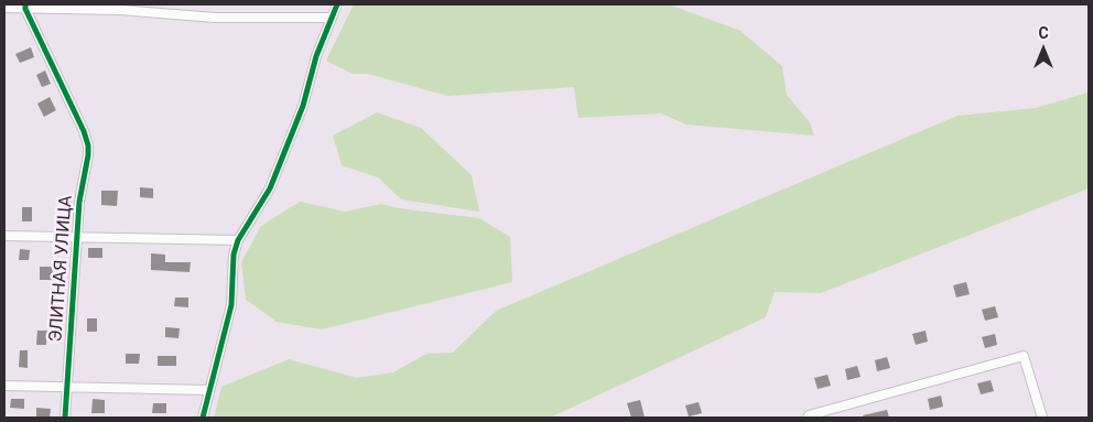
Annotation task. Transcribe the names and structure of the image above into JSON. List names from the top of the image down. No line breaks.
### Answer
{"streets":{"street":["ЭЛИТНАЯ УЛИЦА"]},"north":"top"}
